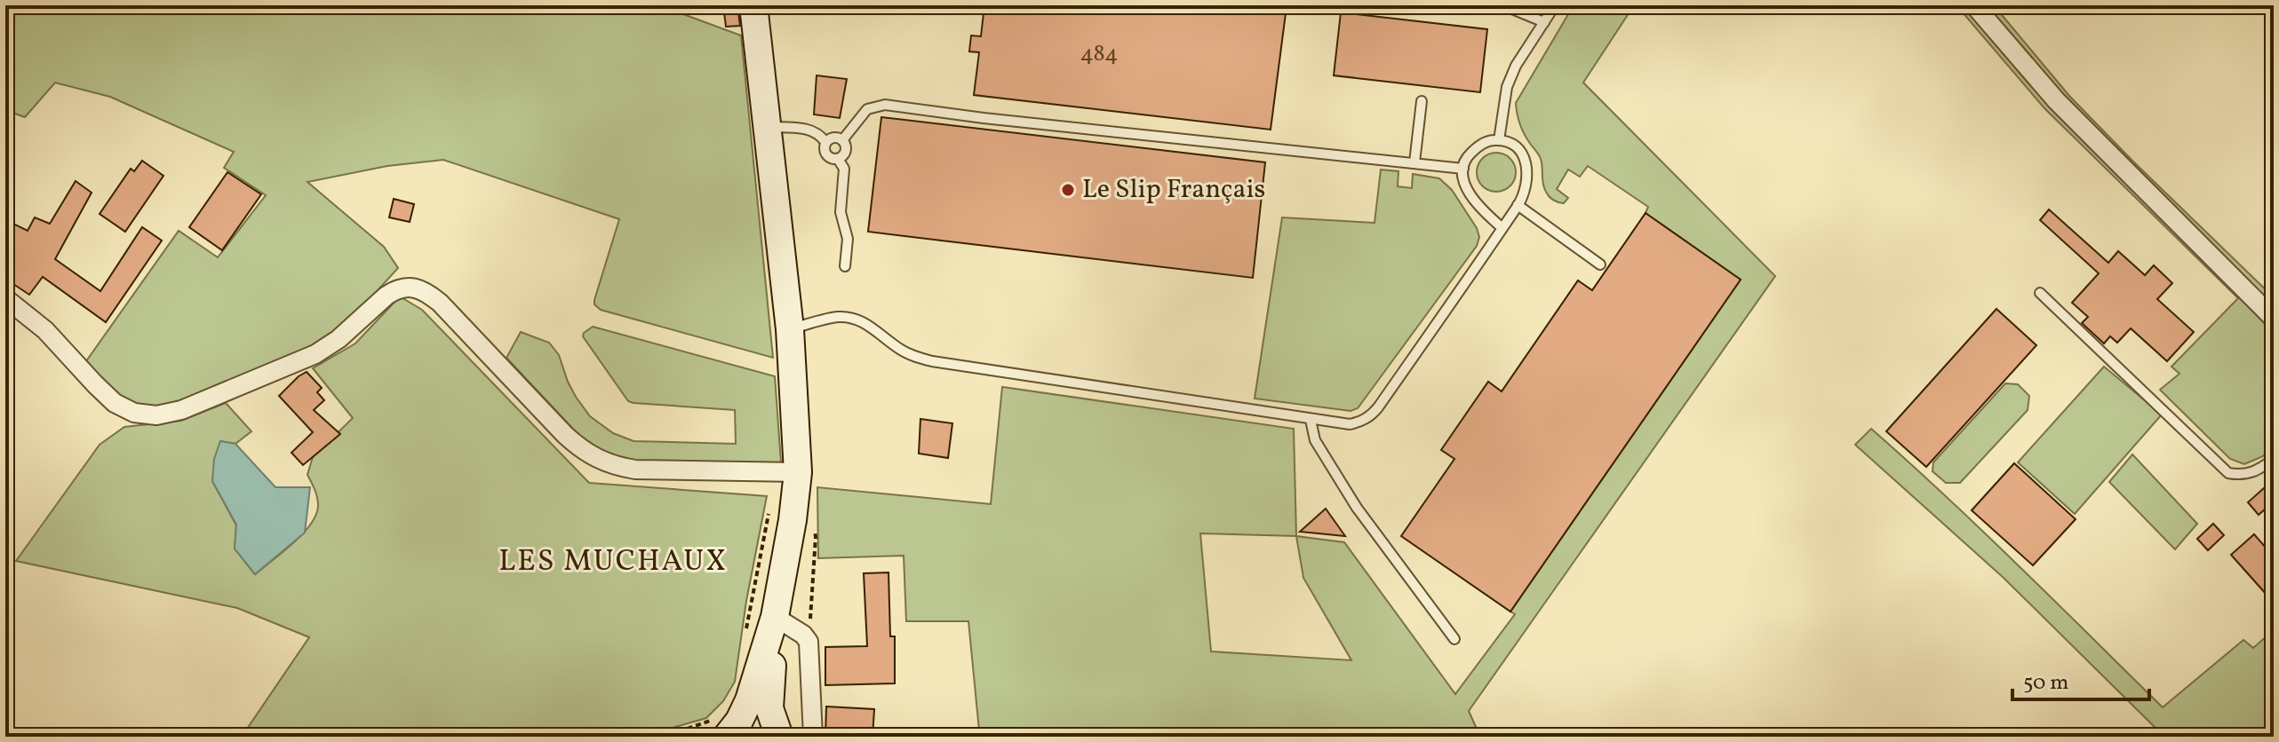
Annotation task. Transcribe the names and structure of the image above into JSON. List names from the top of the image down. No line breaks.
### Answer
{"districts":["LES MUCHAUX"],"places":["Le Slip Français"],"house_numbers":["484"],"scale_bar":"50 m"}
